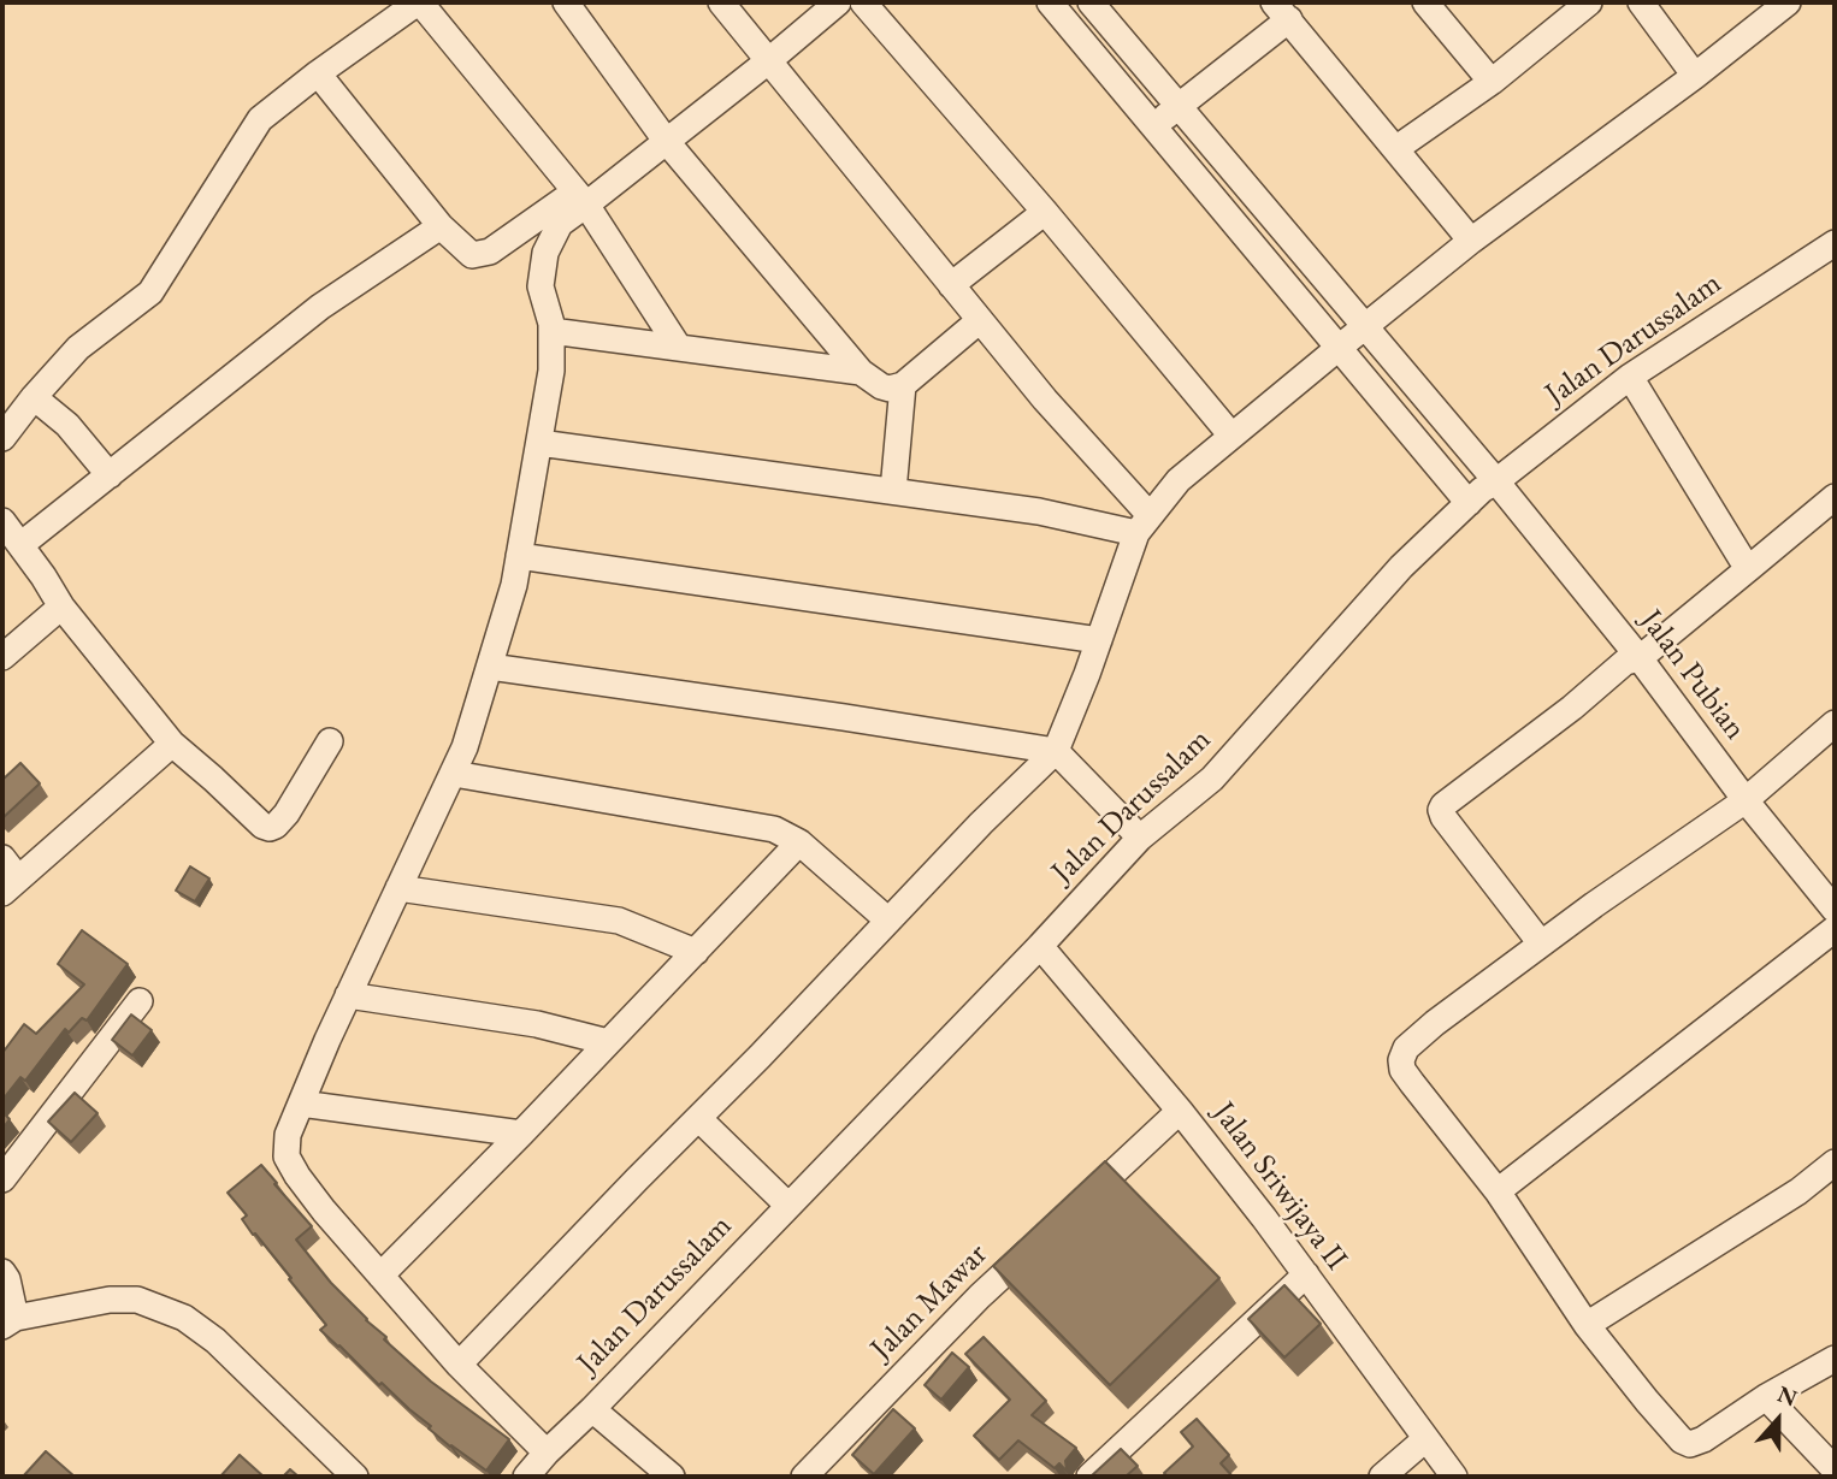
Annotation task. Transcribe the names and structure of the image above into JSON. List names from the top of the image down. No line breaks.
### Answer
{"streets":{"street":["Jalan Darussalam","Jalan Pubian","Jalan Sriwijaya II","Jalan Mawar"]},"crossings":[["Jalan Darussalam","Jalan Pubian"],["Jalan Darussalam","Jalan Sriwijaya II"]],"north":"top"}
